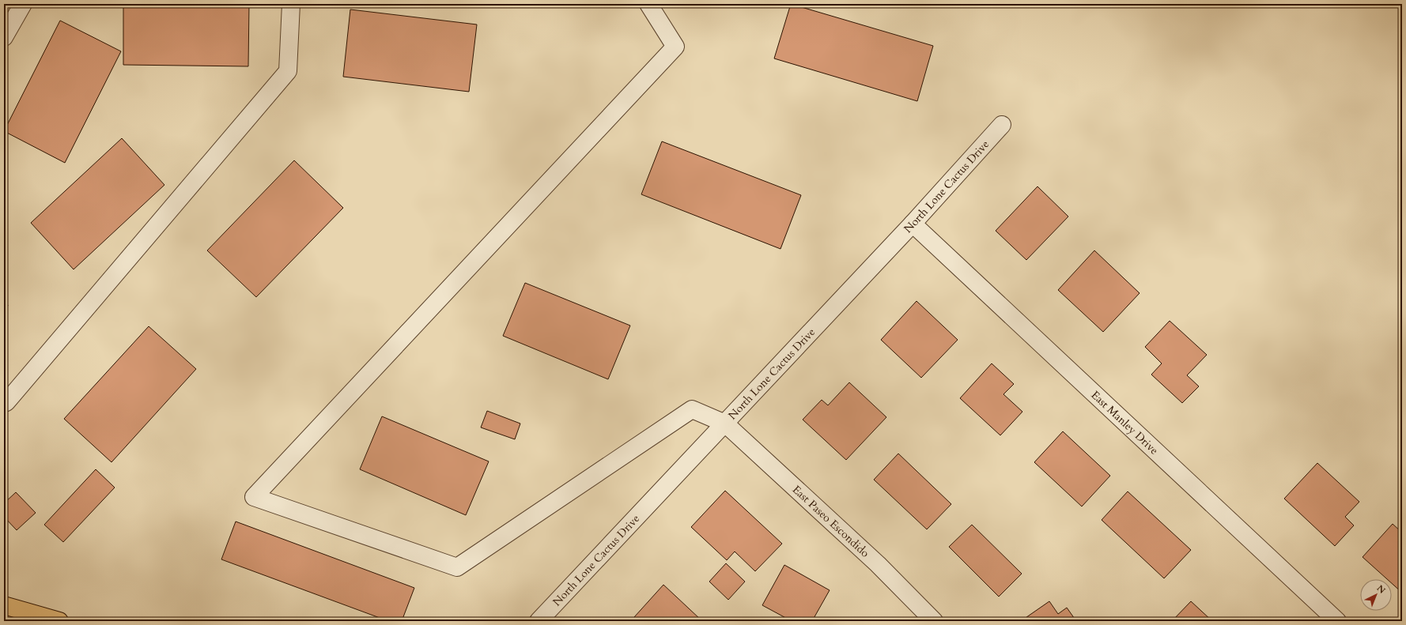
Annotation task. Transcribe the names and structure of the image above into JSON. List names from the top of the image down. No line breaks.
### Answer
{"streets":{"street":["North Lone Cactus Drive","East Manley Drive","East Paseo Escondido"]},"crossings":[["North Lone Cactus Drive","East Manley Drive"],["North Lone Cactus Drive","East Paseo Escondido"]],"north":"top right"}
